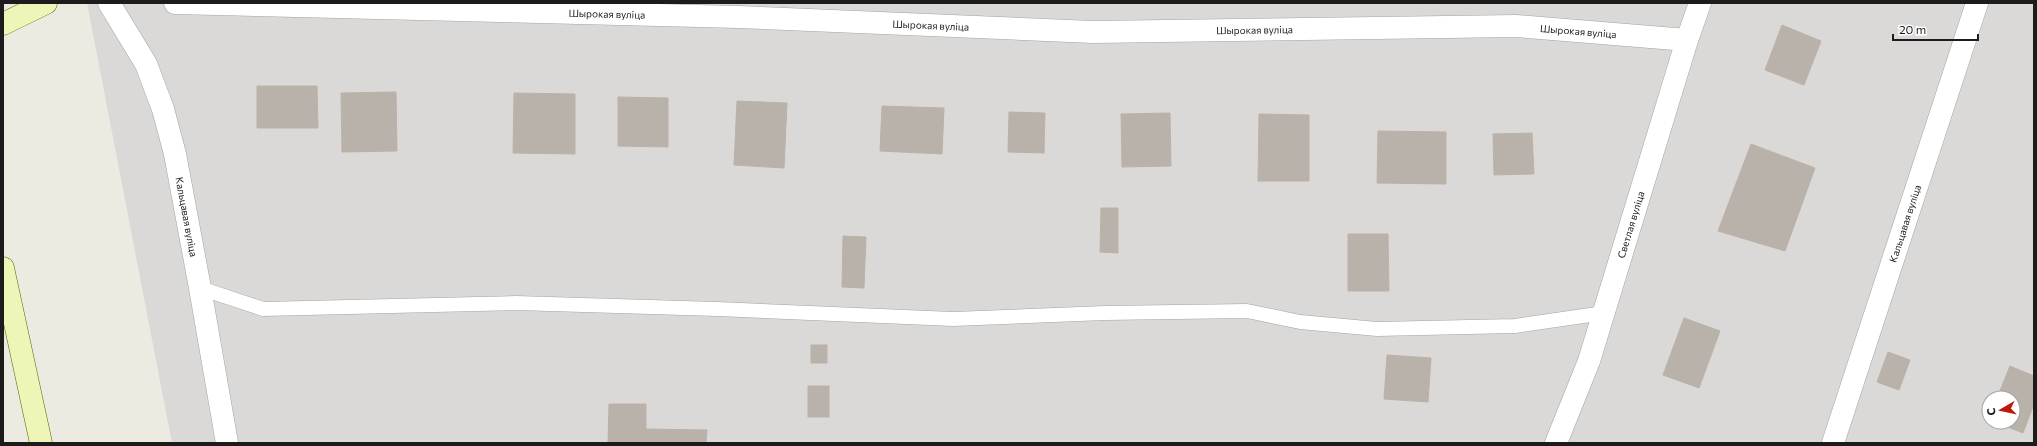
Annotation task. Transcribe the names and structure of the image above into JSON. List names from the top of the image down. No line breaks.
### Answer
{"streets":{"street":["Шырокая вуліца","Кальцавая вуліца","Светлая вуліца"]},"crossings":[["Шырокая вуліца","Светлая вуліца"]],"scale_bar":"20 m","north":"left"}
